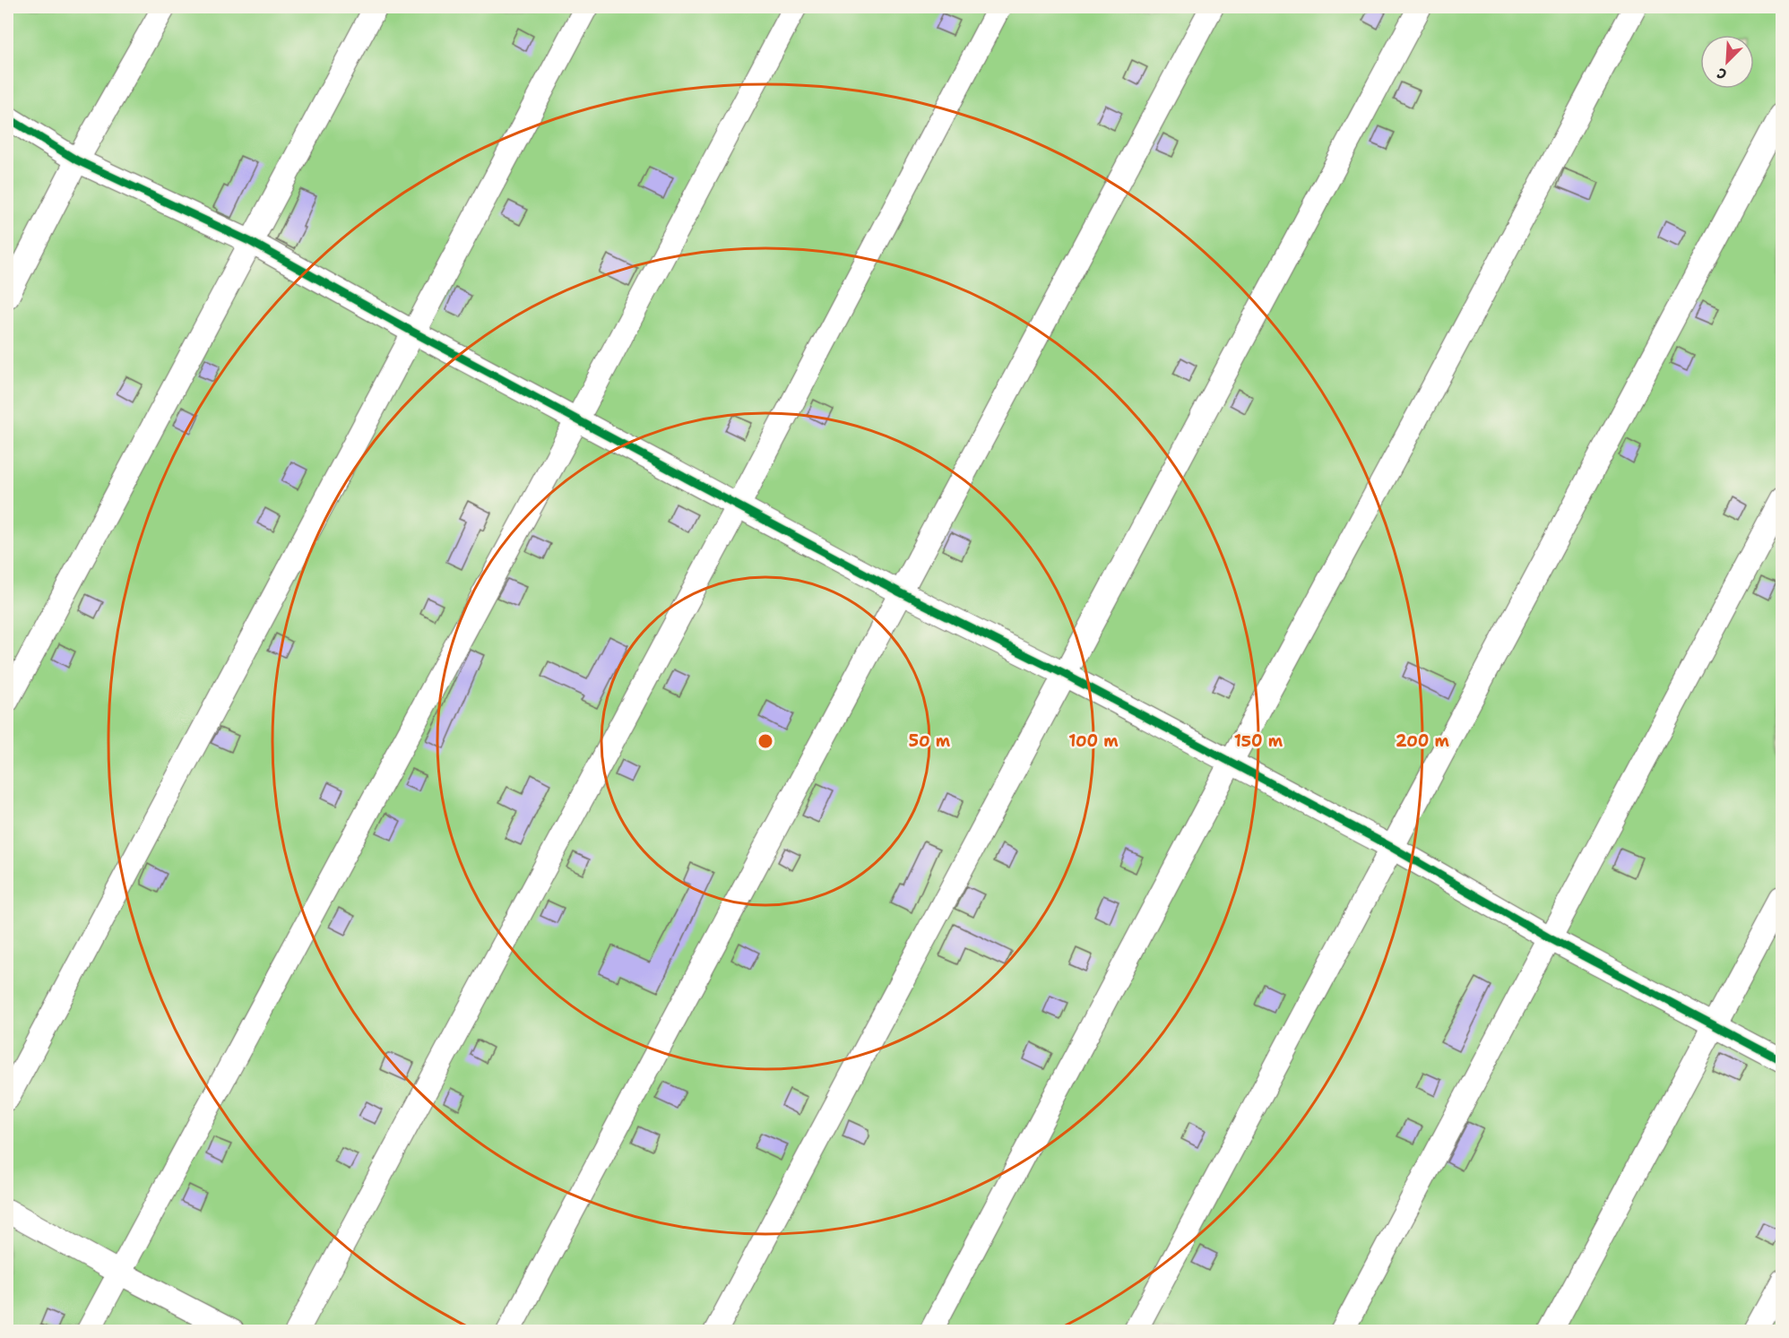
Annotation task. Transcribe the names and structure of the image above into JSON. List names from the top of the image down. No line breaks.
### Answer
{"north":"bottom left","rings":["50 m","100 m","150 m","200 m"]}
